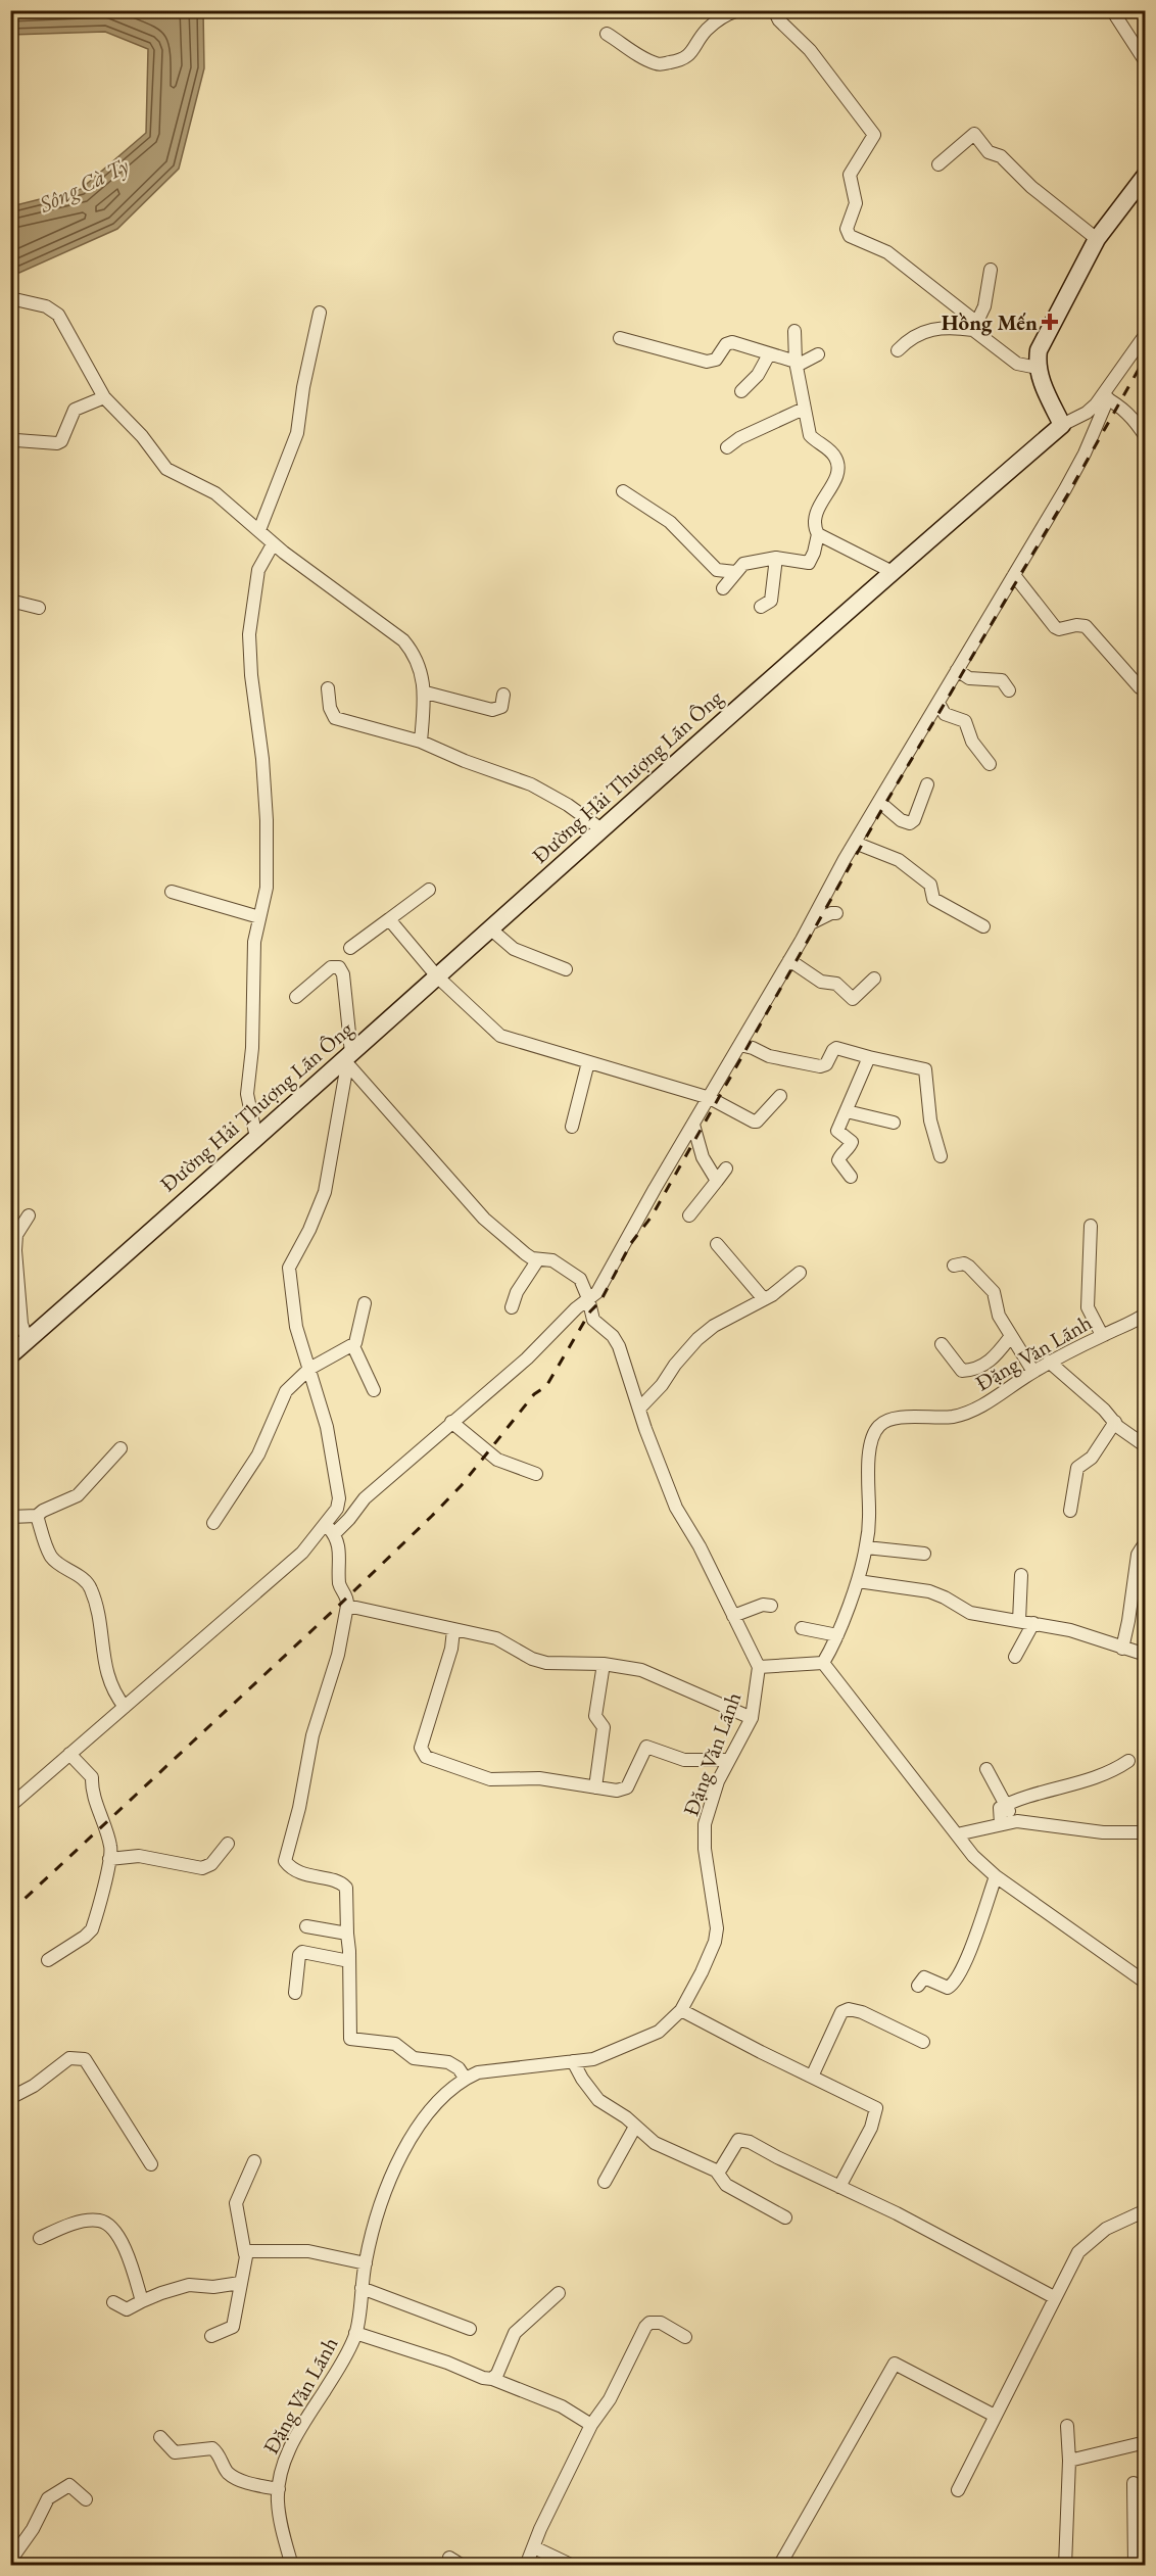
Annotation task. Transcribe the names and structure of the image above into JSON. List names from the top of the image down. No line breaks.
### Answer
{"streets":{"street":["Đường Hải Thượng Lãn Ông","Đặng Văn Lãnh"]},"water":["Sông Cà Ty"],"places":{"health":["Hồng Mến"]}}
